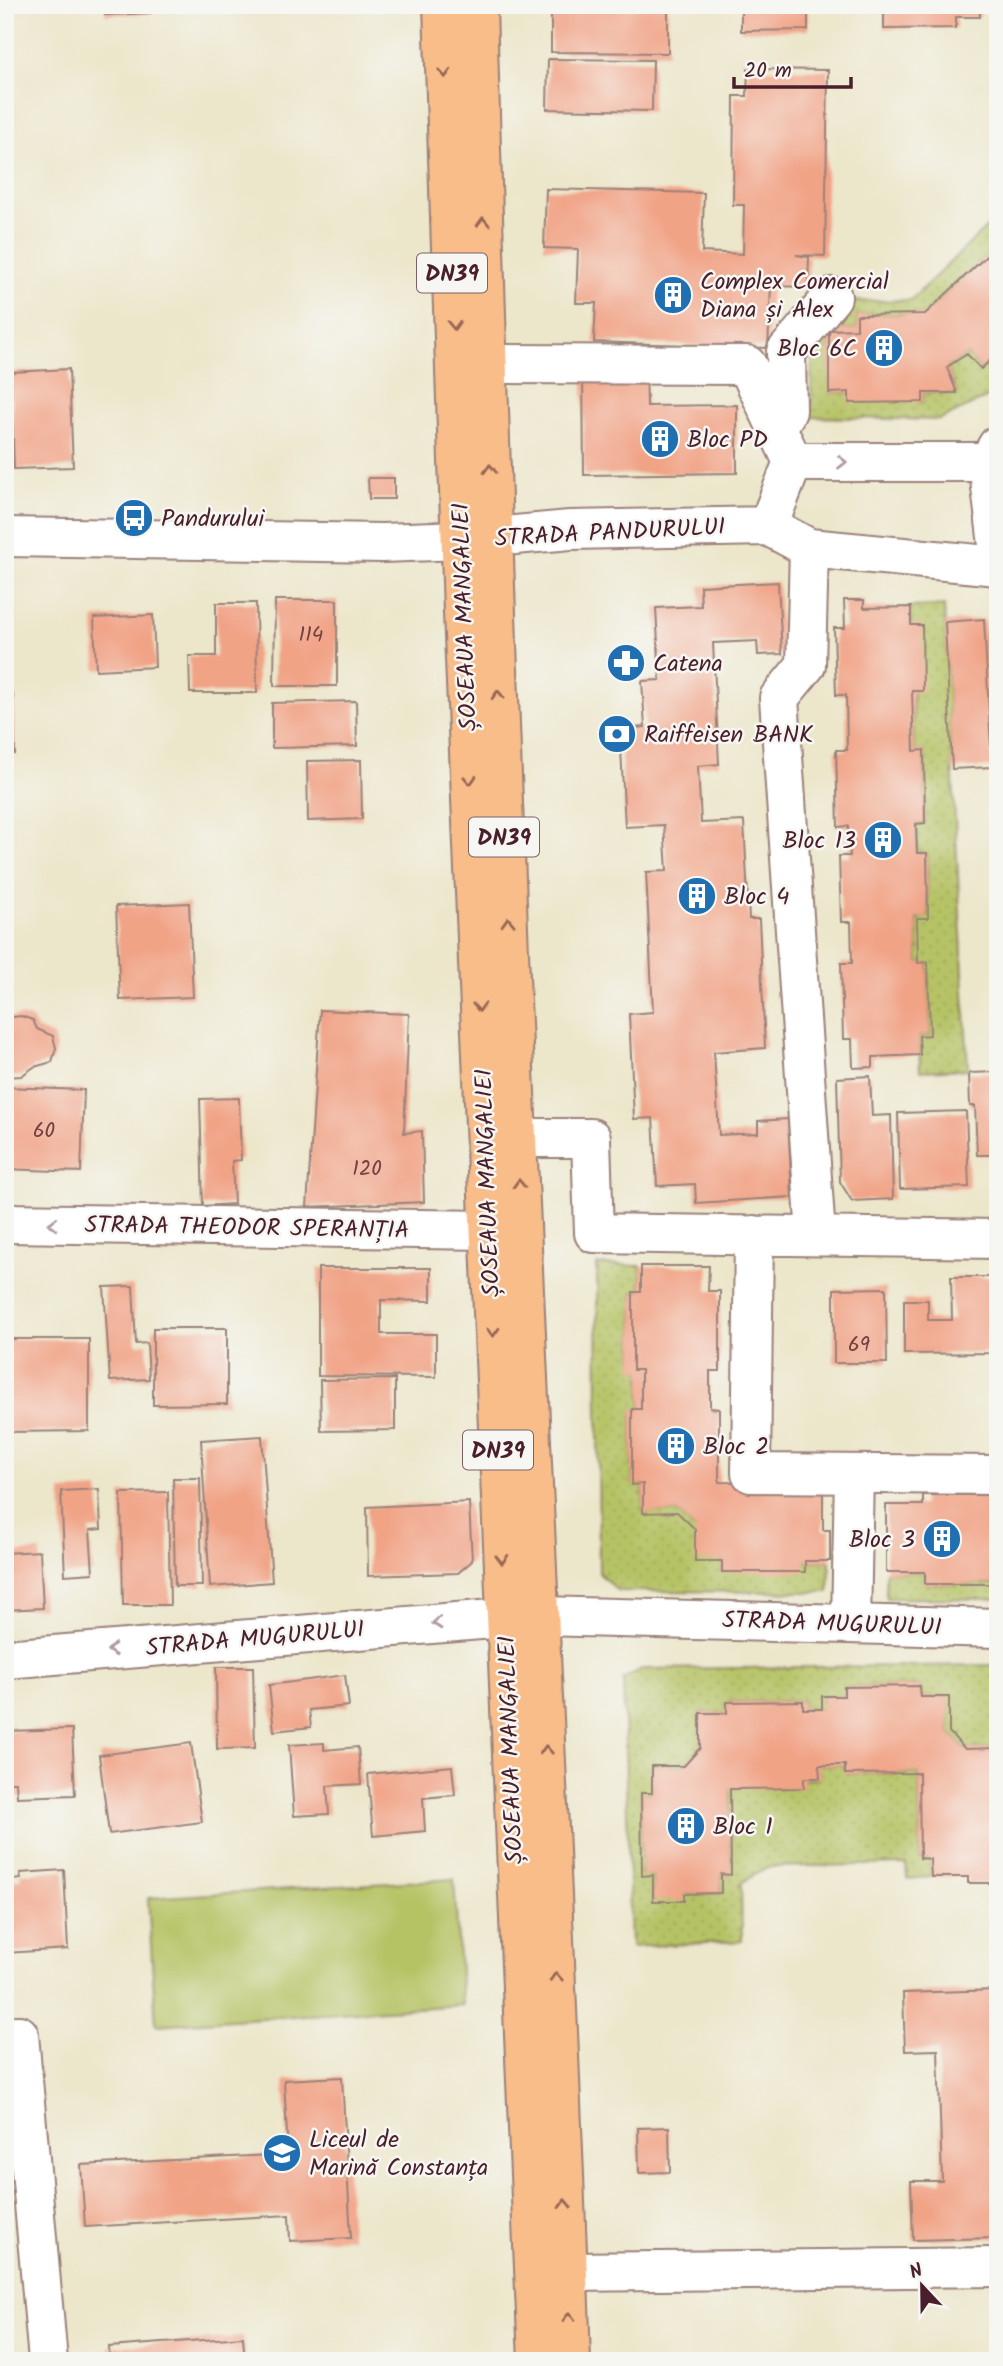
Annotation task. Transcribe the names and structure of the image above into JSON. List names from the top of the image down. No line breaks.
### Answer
{"streets":{"main road":["DN39","ȘOSEAUA MANGALIEI"],"street":["STRADA PANDURULUI","STRADA THEODOR SPERANȚIA","STRADA MUGURULUI"]},"crossings":[["STRADA PANDURULUI","ȘOSEAUA MANGALIEI"],["ȘOSEAUA MANGALIEI","STRADA THEODOR SPERANȚIA"],["ȘOSEAUA MANGALIEI","STRADA MUGURULUI"]],"one_way":["STRADA THEODOR SPERANȚIA","STRADA MUGURULUI"],"places":{"building":["Complex Comercial Diana și Alex","Bloc 6C","Bloc PD","Bloc 13","Bloc 4","Bloc 2","Bloc 3","Bloc 1"],"bus stop":["Pandurului"],"pharmacy":["Catena"],"bank":["Raiffeisen BANK"],"school or university":["Liceul de Marină Constanța"]},"house_numbers":["114","60","120","69"],"scale_bar":"20 m","north":"top"}
